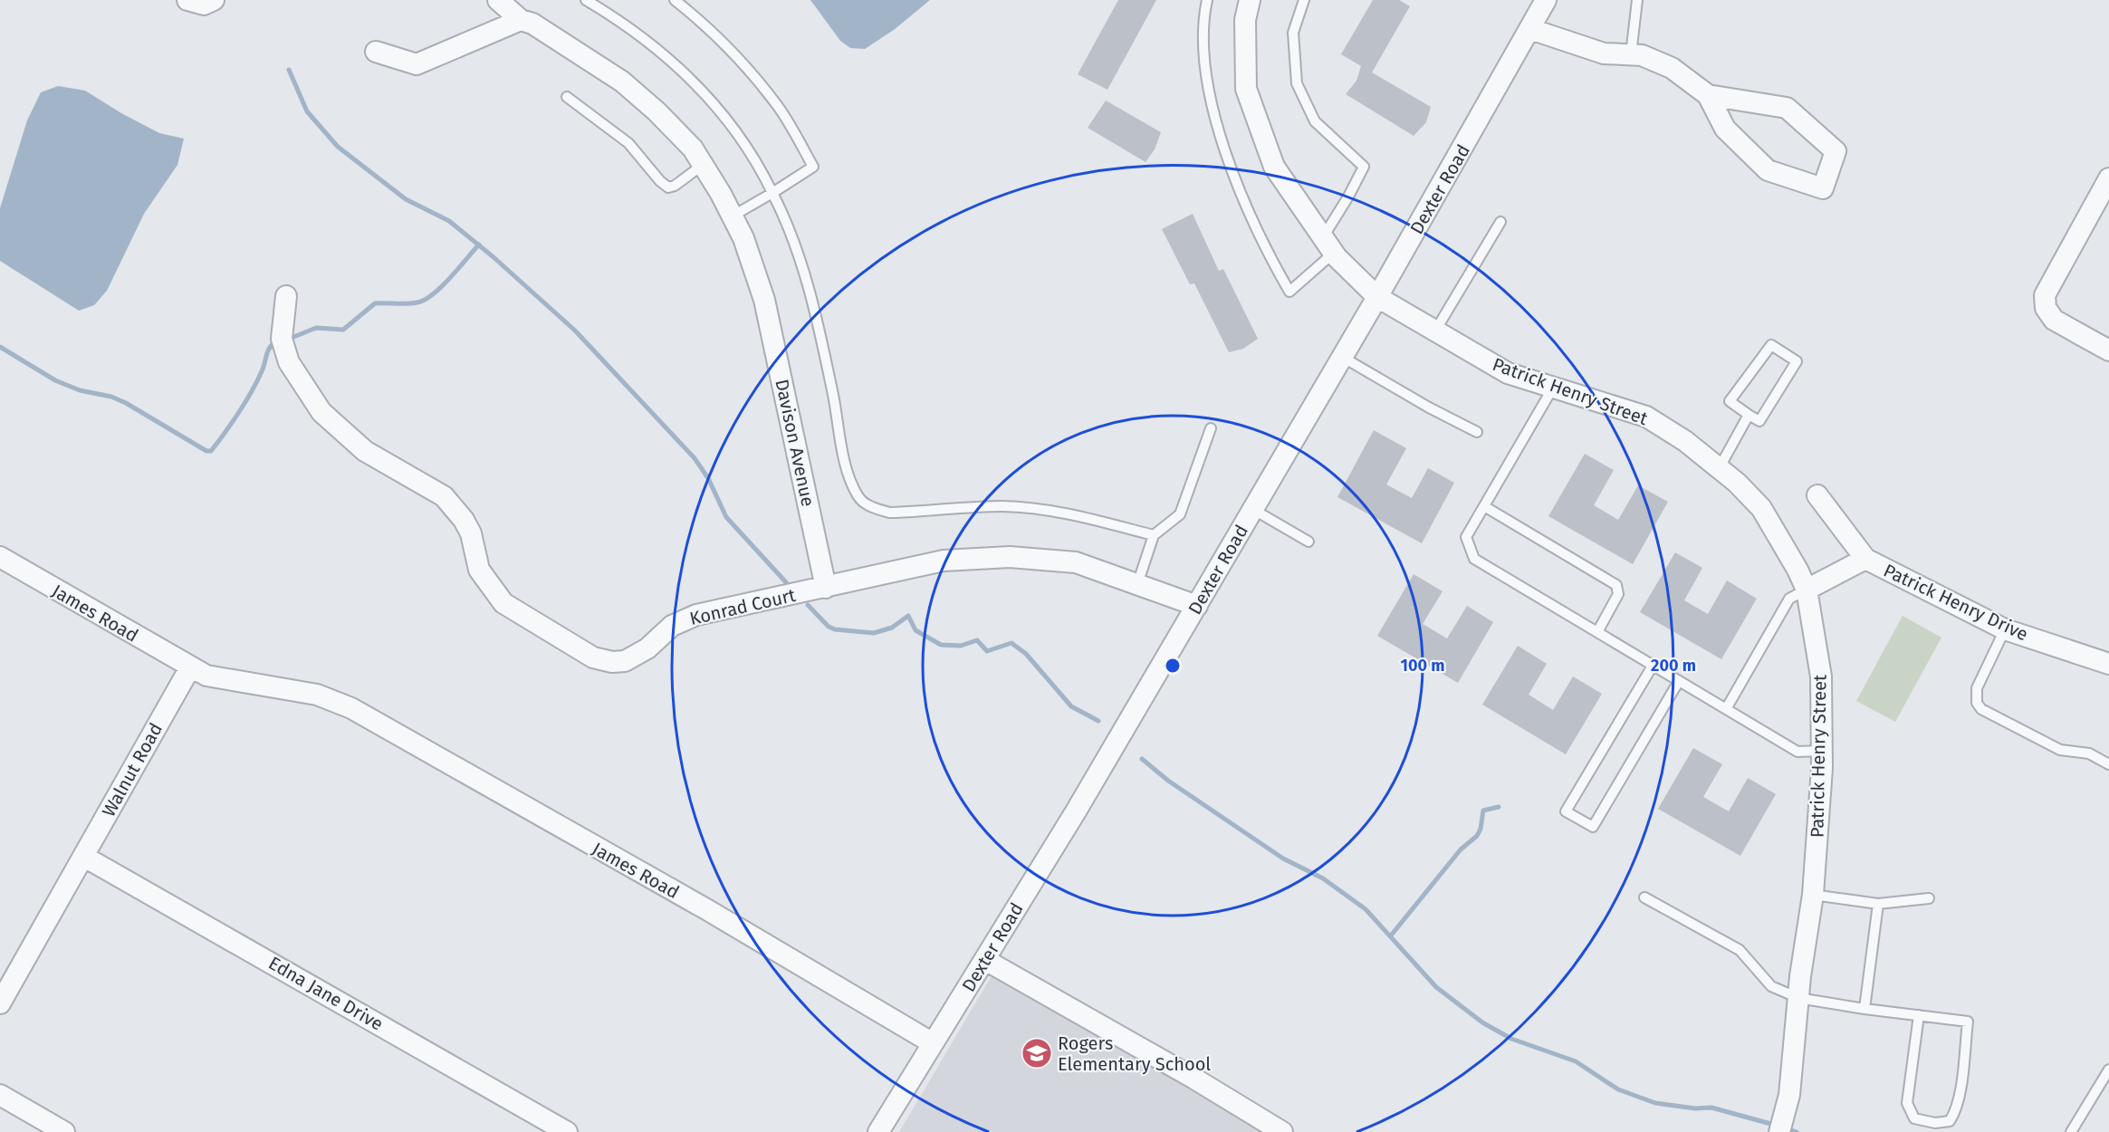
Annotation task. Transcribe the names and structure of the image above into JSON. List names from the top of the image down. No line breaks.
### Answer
{"streets":{"street":["Dexter Road","Patrick Henry Street","Davison Avenue","Patrick Henry Drive","Konrad Court","James Road","Walnut Road","Edna Jane Drive"]},"crossings":[["Dexter Road","Patrick Henry Street"],["Dexter Road","James Road"],["Patrick Henry Street","Patrick Henry Drive"],["Davison Avenue","Konrad Court"],["James Road","Walnut Road"],["Walnut Road","Edna Jane Drive"]],"places":{"school or university":["Rogers Elementary School"]},"rings":["100 m","200 m"]}
